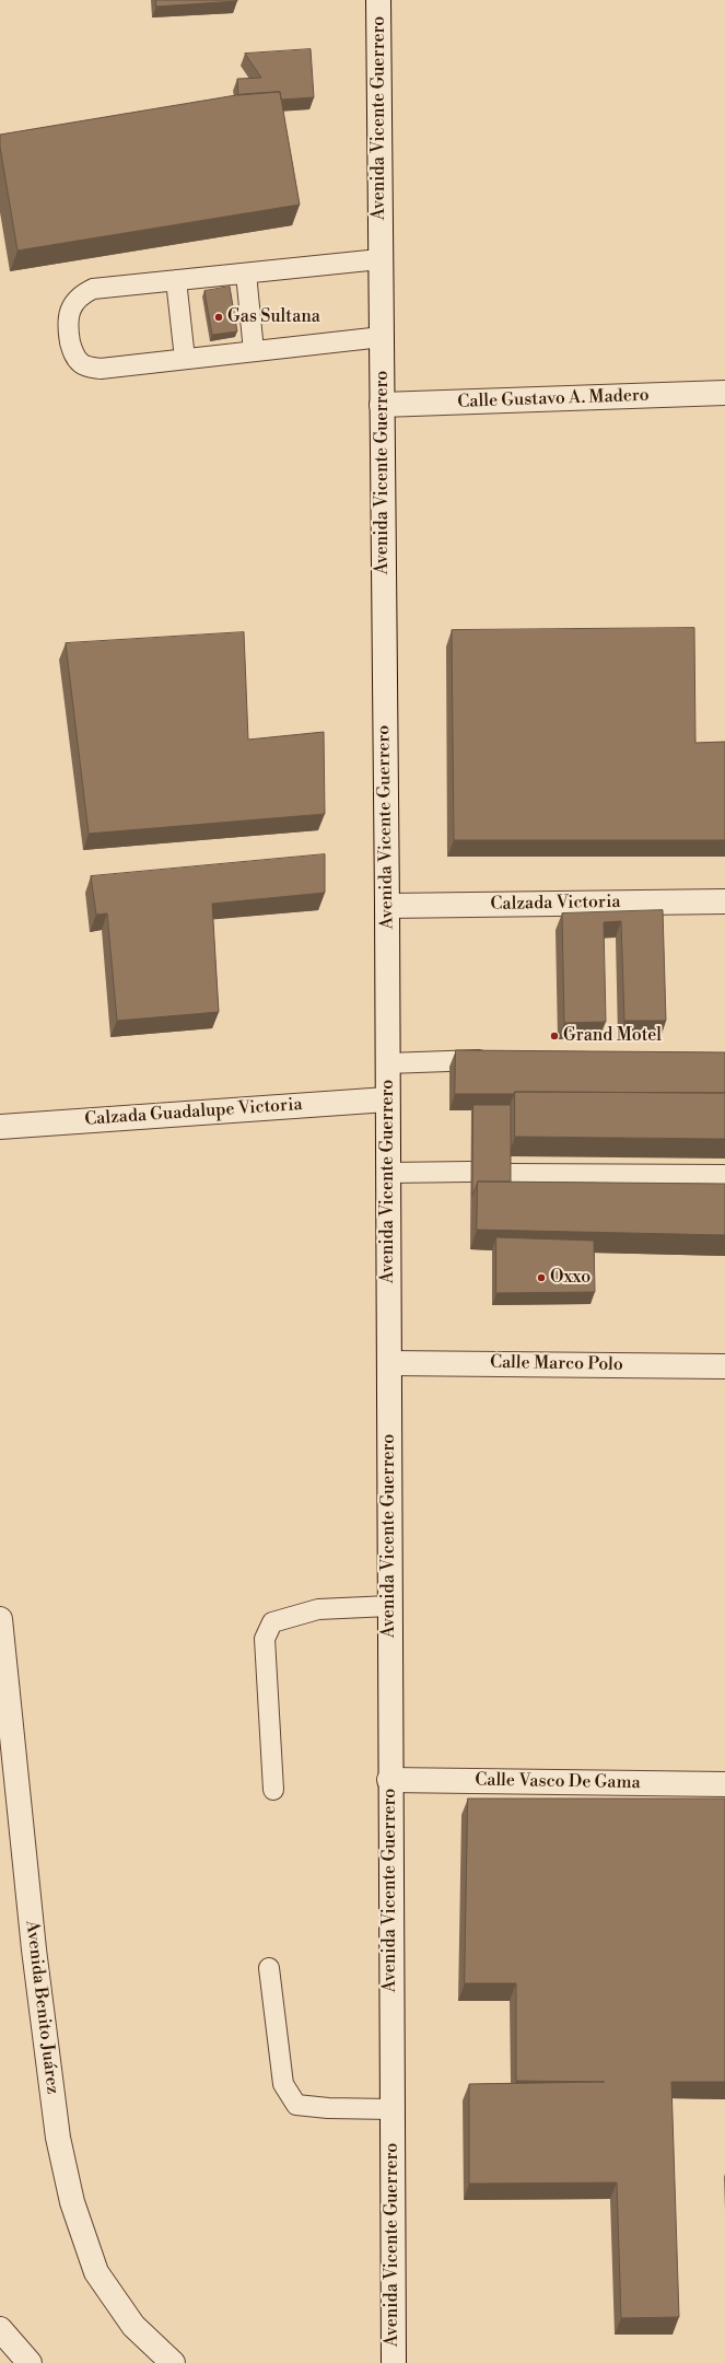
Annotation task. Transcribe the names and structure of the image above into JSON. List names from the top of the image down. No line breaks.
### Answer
{"streets":{"street":["Avenida Vicente Guerrero","Calle Gustavo A. Madero","Calzada Victoria","Calzada Guadalupe Victoria","Calle Marco Polo","Calle Vasco De Gama","Avenida Benito Juárez"]},"crossings":[["Avenida Vicente Guerrero","Calle Gustavo A. Madero"],["Avenida Vicente Guerrero","Calzada Victoria"],["Avenida Vicente Guerrero","Calzada Guadalupe Victoria"],["Avenida Vicente Guerrero","Calle Marco Polo"],["Avenida Vicente Guerrero","Calle Vasco De Gama"]],"places":["Gas Sultana","Grand Motel","Oxxo"]}
